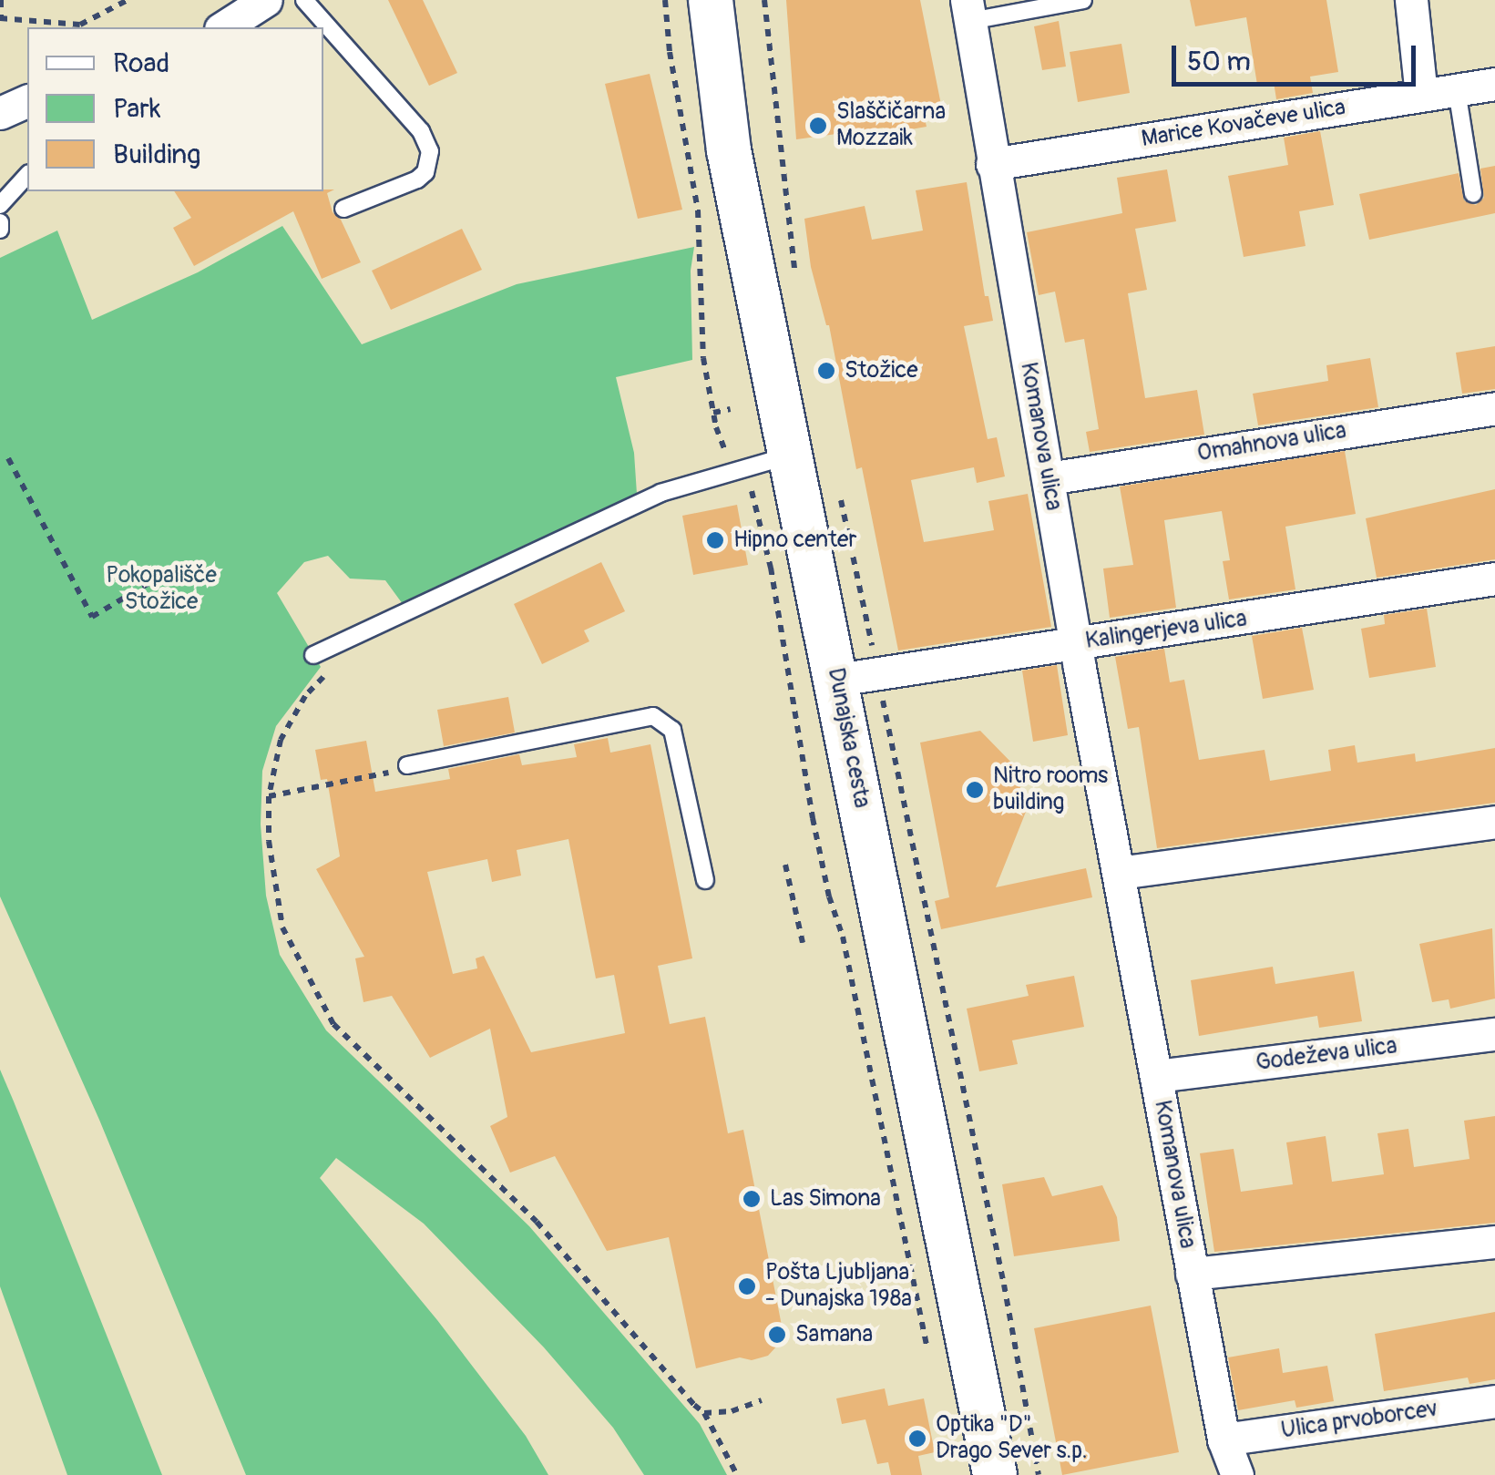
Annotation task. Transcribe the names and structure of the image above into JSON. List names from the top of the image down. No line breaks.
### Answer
{"streets":{"main road":["Dunajska cesta"],"street":["Marice Kovačeve ulica","Komanova ulica","Omahnova ulica","Kalingerjeva ulica","Godeževa ulica","Ulica prvoborcev"]},"crossings":[["Marice Kovačeve ulica","Komanova ulica"],["Komanova ulica","Omahnova ulica"],["Komanova ulica","Kalingerjeva ulica"],["Komanova ulica","Godeževa ulica"],["Komanova ulica","Ulica prvoborcev"],["Kalingerjeva ulica","Dunajska cesta"]],"parks":["Pokopališče Stožice"],"places":["Slaščičarna Mozzaik","Stožice","Hipno center","Nitro rooms building","Las Simona","Pošta Ljubljana - Dunajska 198a","Samana","Optika \"D\" Drago Sever s.p."],"legend":["Road","Park","Building"],"scale_bar":"50 m"}
